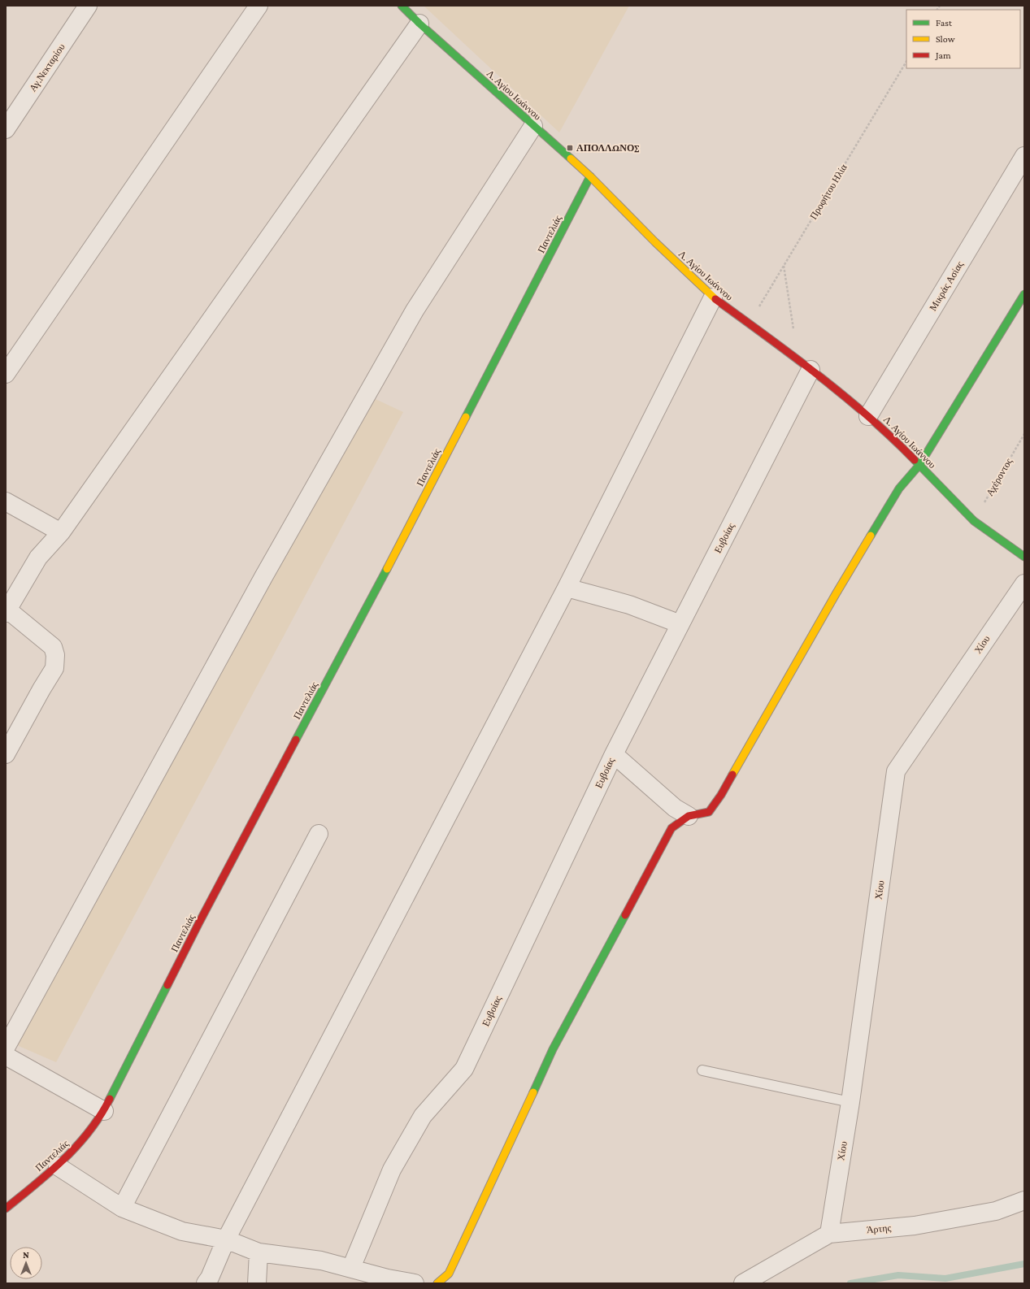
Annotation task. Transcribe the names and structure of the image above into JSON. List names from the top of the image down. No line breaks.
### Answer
{"streets":{"street":["Αγ.Νεκταρίου","Λ. Αγίου Ιωάννου","Παντελιάς","Μικράς Ασίας","Ευβοίας","Χίου","Άρτης"],"path":["Προφήτου Ηλία","Αχέροντος"]},"crossings":[["Λ. Αγίου Ιωάννου","Προφήτου Ηλία"],["Λ. Αγίου Ιωάννου","Παντελιάς"],["Λ. Αγίου Ιωάννου","Μικράς Ασίας"],["Λ. Αγίου Ιωάννου","Αχέροντος"],["Λ. Αγίου Ιωάννου","Ευβοίας"],["Χίου","Άρτης"]],"places":{"transit":["ΑΠΟΛΛΩΝΟΣ"]},"legend":["Fast","Slow","Jam"],"north":"top"}
